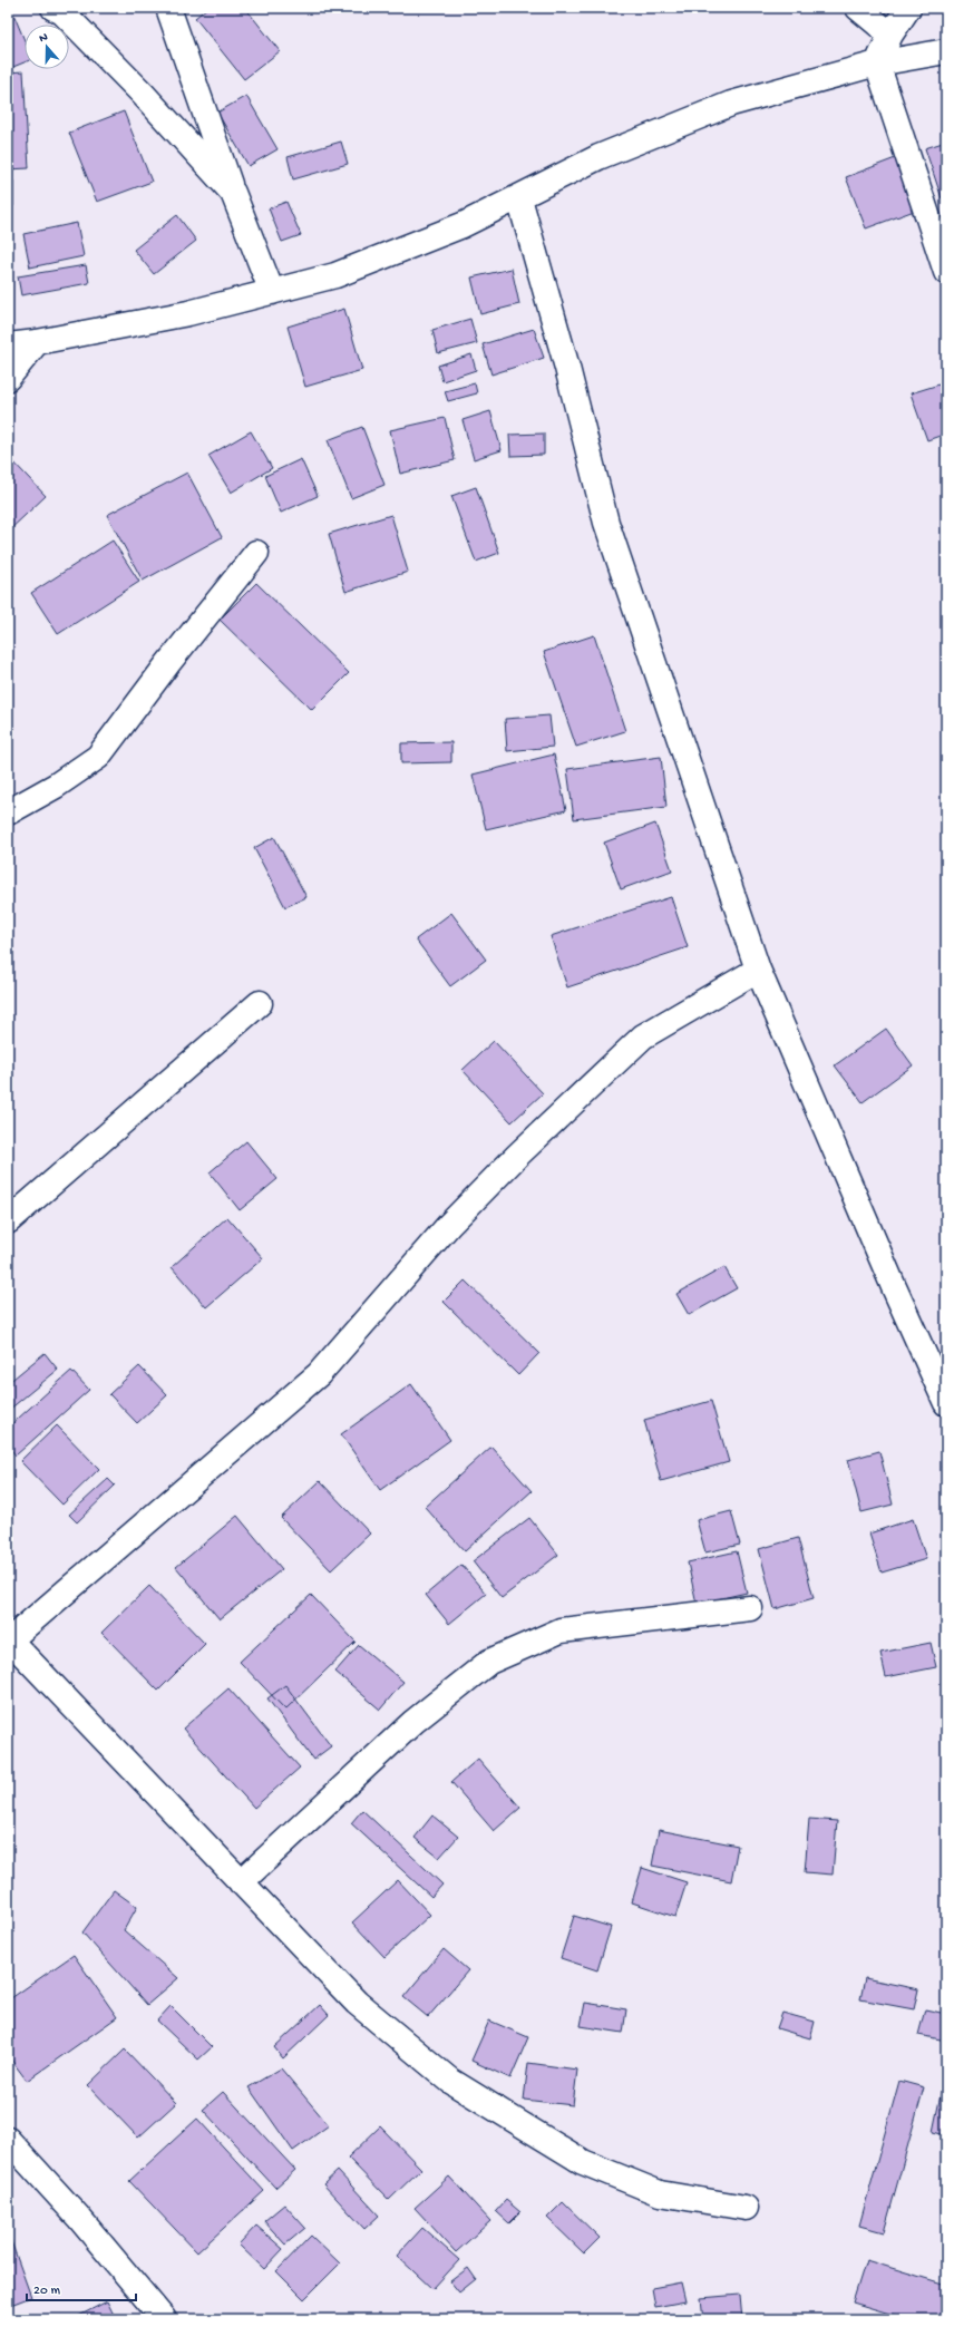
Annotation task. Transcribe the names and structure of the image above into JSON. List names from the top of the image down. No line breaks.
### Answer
{"scale_bar":"20 m","north":"top"}
